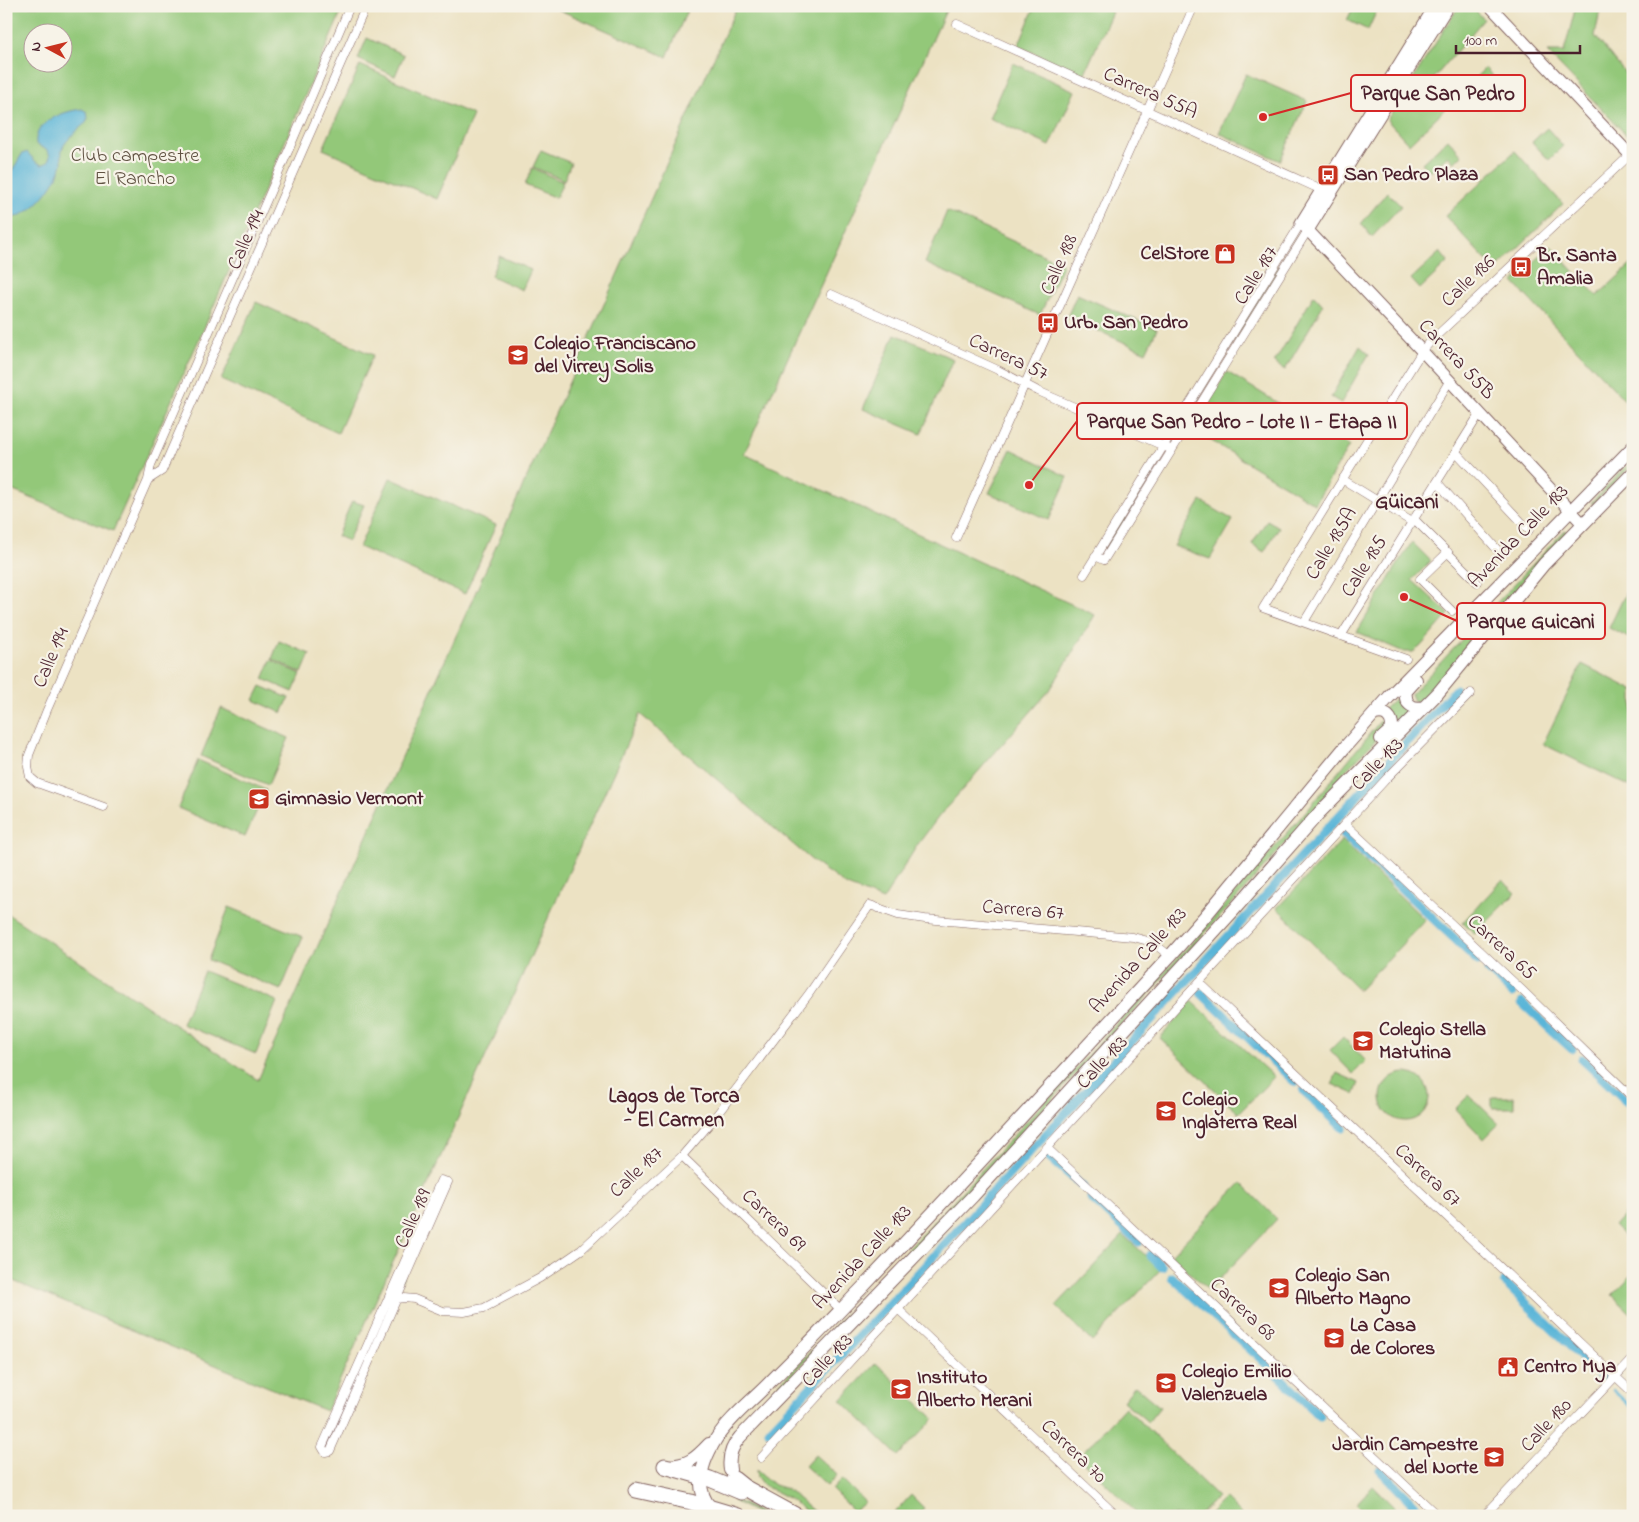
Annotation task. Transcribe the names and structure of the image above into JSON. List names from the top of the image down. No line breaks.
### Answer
{"streets":{"main road":["Avenida Calle 183"],"street":["Carrera 55A","Calle 194","Calle 188","Calle 187","Calle 186","Carrera 57","Carrera 55B","Calle 185A","Calle 185","Calle 183","Carrera 67","Carrera 65","Calle 189","Carrera 69","Carrera 68","Calle 180","Carrera 70"]},"crossings":[["Carrera 55A","Calle 188"],["Carrera 55A","Calle 187"],["Calle 188","Carrera 57"],["Calle 187","Carrera 57"],["Calle 187","Carrera 55B"],["Calle 187","Carrera 67"],["Calle 187","Calle 189"],["Calle 187","Carrera 69"],["Calle 186","Carrera 55B"],["Calle 186","Calle 185A"],["Carrera 55B","Avenida Calle 183"],["Carrera 55B","Calle 185A"],["Carrera 55B","Calle 185"],["Avenida Calle 183","Carrera 67"],["Avenida Calle 183","Carrera 69"],["Calle 183","Carrera 67"],["Calle 183","Carrera 65"],["Calle 183","Carrera 68"],["Calle 183","Carrera 70"],["Carrera 67","Calle 180"]],"districts":["Güicani","Lagos de Torca - El Carmen"],"parks":["Club campestre El Rancho"],"places":{"other":["Parque San Pedro","Parque San Pedro - Lote II - Etapa II","Parque Guicani"],"bus stop":["San Pedro Plaza","Br. Santa Amalia","Urb. San Pedro"],"shop":["CelStore"],"school or university":["Colegio Franciscano del Virrey Solis","Gimnasio Vermont","Colegio Stella Matutina","Colegio Inglaterra Real","Colegio San Alberto Magno","La Casa de Colores","Colegio Emilio Valenzuela","Instituto Alberto Merani","Jardin Campestre del Norte"],"public building":["Centro Mya"]},"scale_bar":"100 m","north":"left"}
